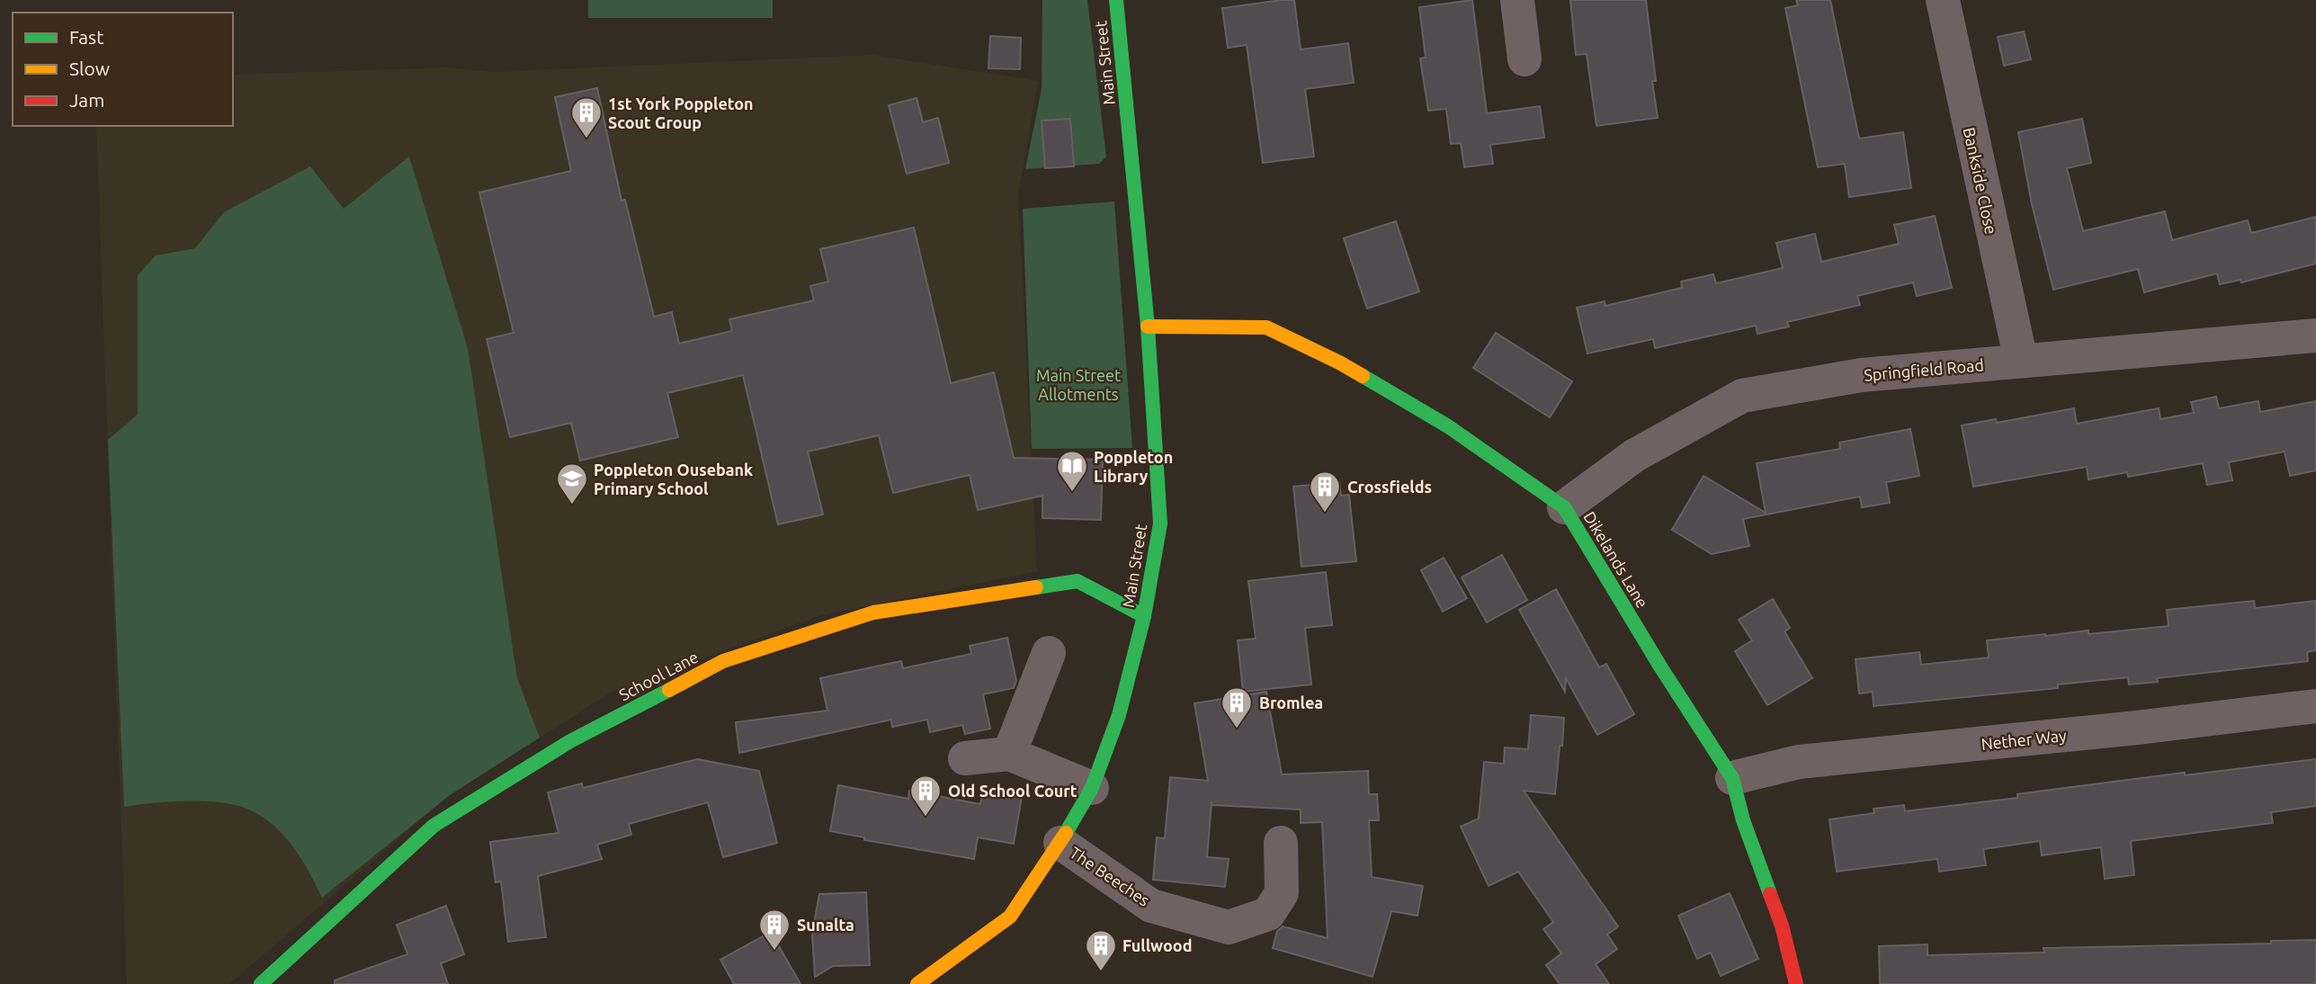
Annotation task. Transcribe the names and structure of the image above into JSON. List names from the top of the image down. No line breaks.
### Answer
{"streets":{"street":["Main Street","Bankside Close","Springfield Road","Dikelands Lane","School Lane","Nether Way","The Beeches"]},"crossings":[["Main Street","Dikelands Lane"],["Main Street","School Lane"],["Main Street","The Beeches"],["Bankside Close","Springfield Road"],["Springfield Road","Dikelands Lane"],["Dikelands Lane","Nether Way"]],"parks":["Main Street Allotments"],"places":{"building":["1st York Poppleton Scout Group","Crossfields","Bromlea","Old School Court","Sunalta","Fullwood"],"library":["Poppleton Library"],"school or university":["Poppleton Ousebank Primary School"]},"legend":["Fast","Slow","Jam"]}
